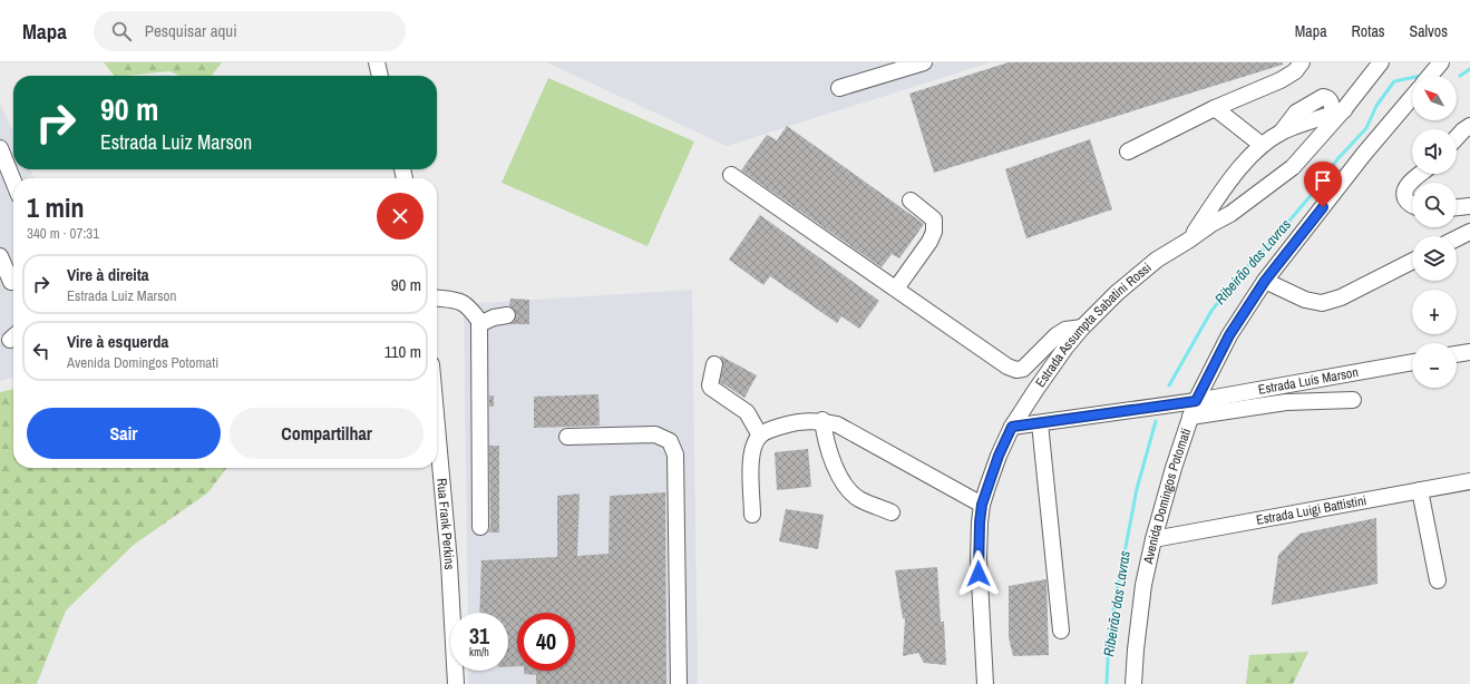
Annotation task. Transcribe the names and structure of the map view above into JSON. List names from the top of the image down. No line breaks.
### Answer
{"streets":{"street":["Estrada Assumpta Sabatini Rossi","Estrada Luís Marson","Avenida Domingos Potomati","Estrada Luigi Battistini","Rua Frank Perkins"]},"crossings":[["Estrada Assumpta Sabatini Rossi","Estrada Luís Marson"],["Estrada Luís Marson","Avenida Domingos Potomati"],["Avenida Domingos Potomati","Estrada Luigi Battistini"]],"water":["Ribeirão das Lavras"],"north":"top left","page":{"header":"Mapa","search":"Pesquisar aqui","nav":["Mapa","Rotas","Salvos"],"map_buttons":["+","−"],"turn":["90 m","Estrada Luiz Marson"],"heading":["1 min","340 m · 07:31"],"list":[{"name":"Vire à direita","note":"Estrada Luiz Marson","value":"90 m"},{"name":"Vire à esquerda","note":"Avenida Domingos Potomati","value":"110 m"}],"buttons":["Sair","Compartilhar"],"speed":"31 km/h","limit":"40"}}
